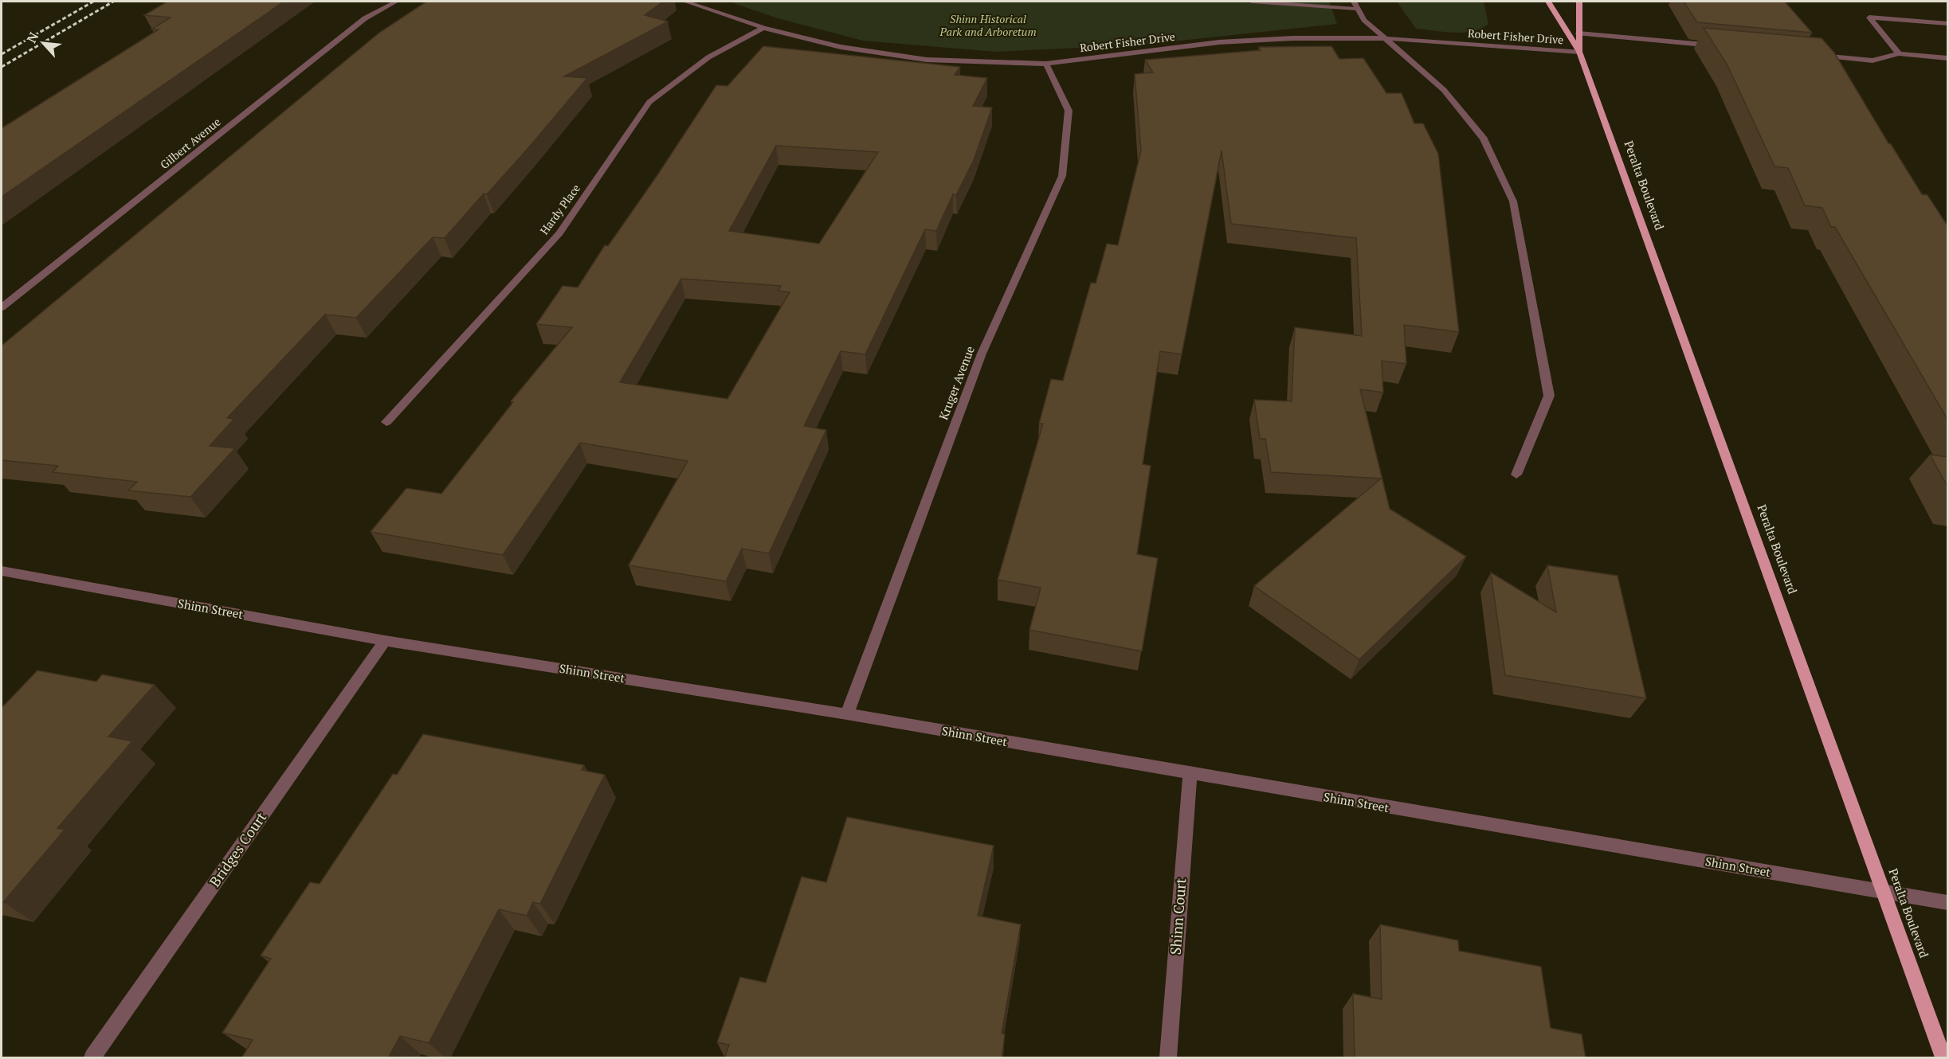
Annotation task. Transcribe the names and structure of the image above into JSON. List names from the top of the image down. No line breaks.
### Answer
{"streets":{"main road":["Peralta Boulevard"],"street":["Robert Fisher Drive","Gilbert Avenue","Hardy Place","Kruger Avenue","Shinn Street","Bridges Court","Shinn Court"]},"crossings":[["Robert Fisher Drive","Peralta Boulevard"],["Robert Fisher Drive","Hardy Place"],["Robert Fisher Drive","Kruger Avenue"],["Peralta Boulevard","Shinn Street"],["Kruger Avenue","Shinn Street"],["Shinn Street","Bridges Court"],["Shinn Street","Shinn Court"]],"parks":["Shinn Historical Park and Arboretum"],"north":"top left"}
